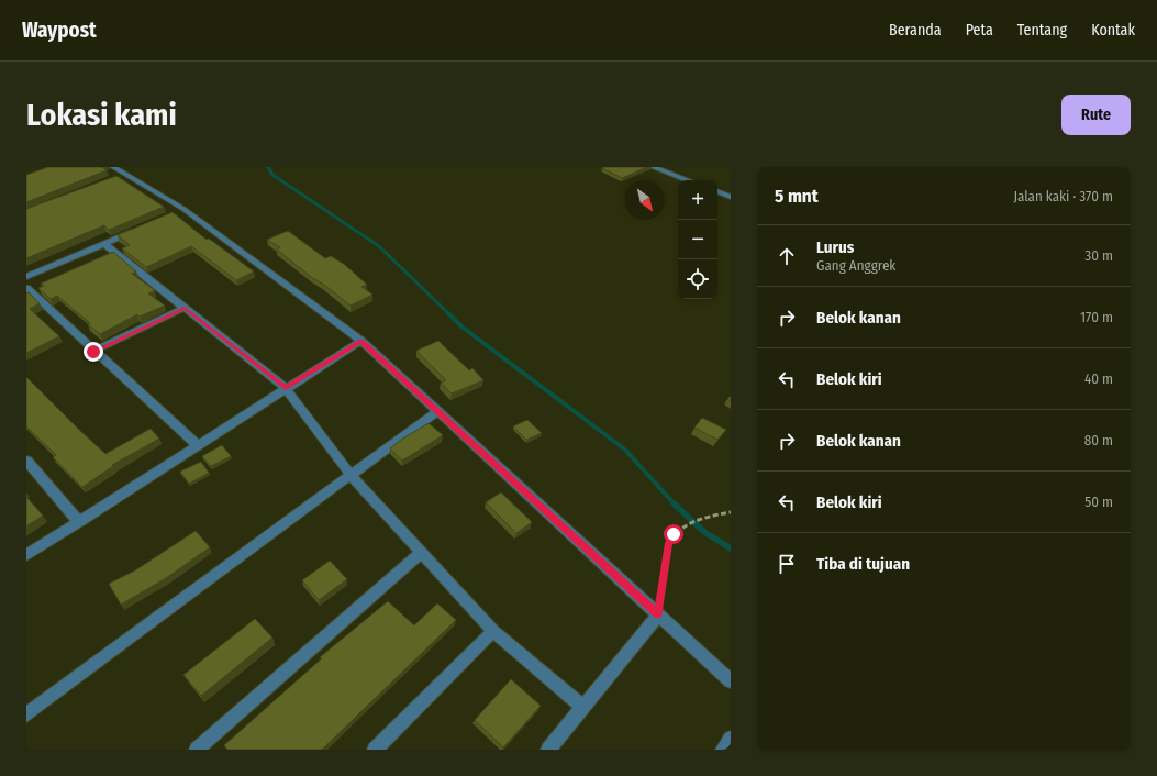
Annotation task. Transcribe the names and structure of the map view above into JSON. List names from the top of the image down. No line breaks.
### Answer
{"north":"bottom right","page":{"header":"Waypost","nav":["Beranda","Peta","Tentang","Kontak"],"buttons":"Rute","title":"Lokasi kami","heading":["5 mnt","Jalan kaki · 370 m"],"map_buttons":["+","−"],"list":[["Lurus","Gang Anggrek","30 m"],["Belok kanan","170 m"],["Belok kiri","40 m"],["Belok kanan","80 m"],["Belok kiri","50 m"],"Tiba di tujuan"]}}
